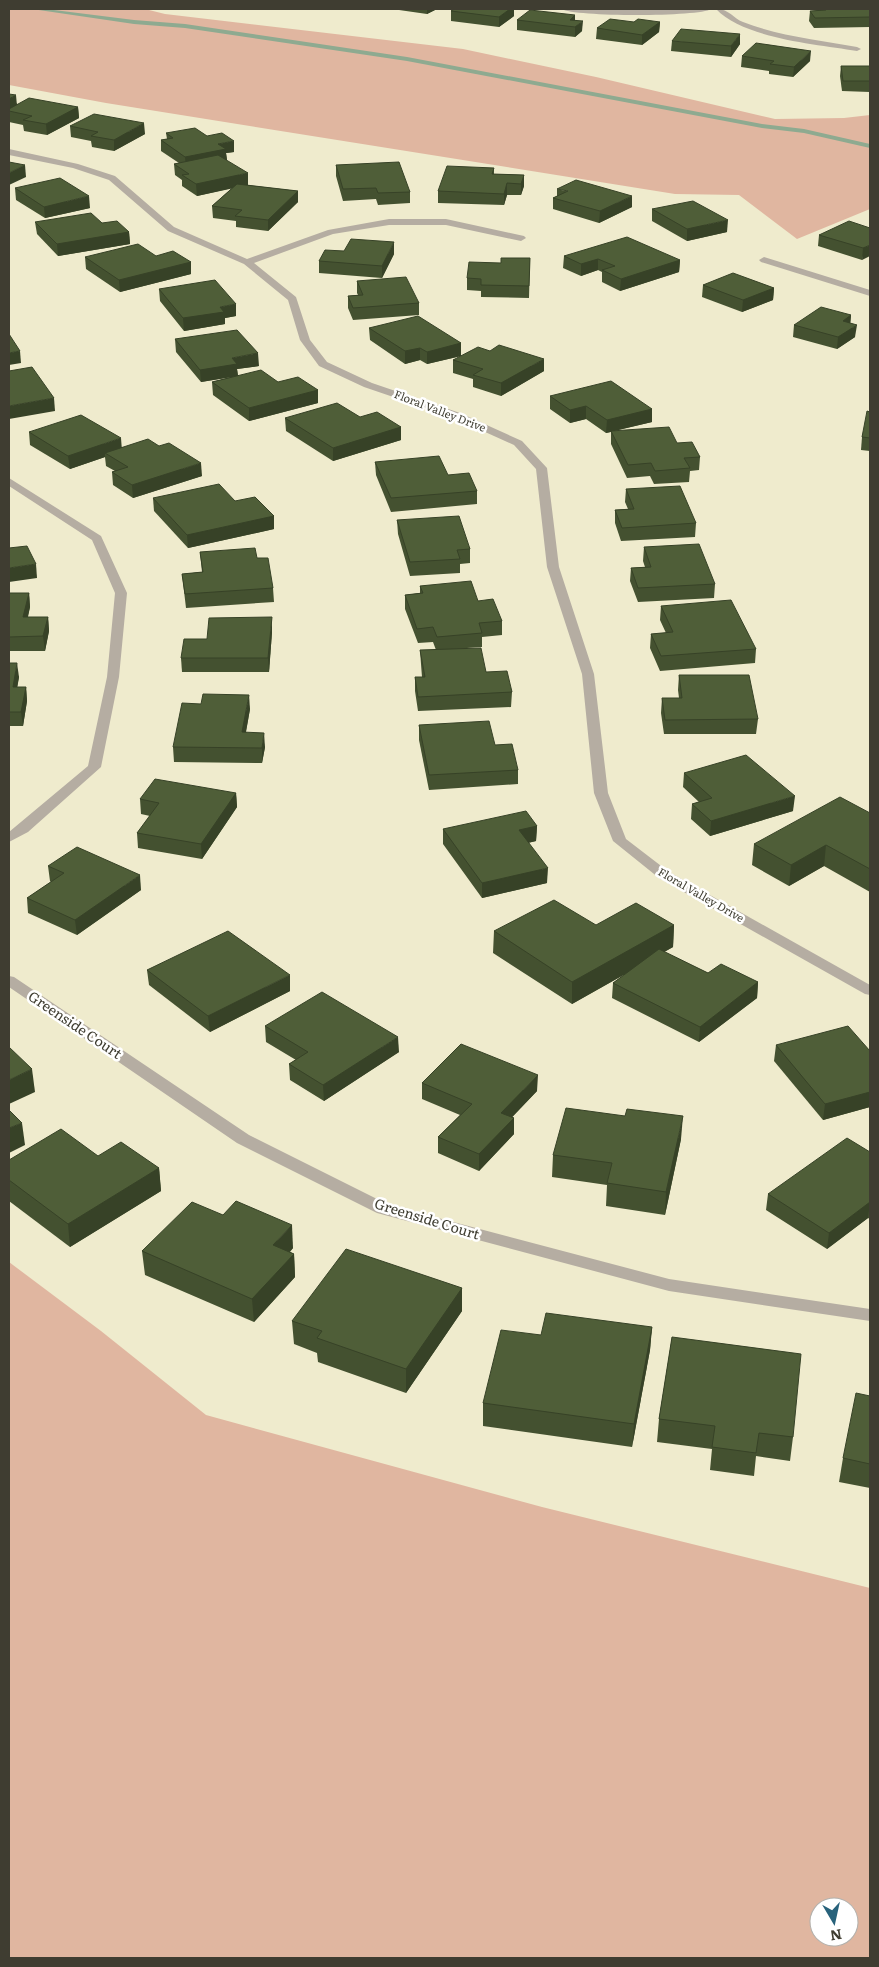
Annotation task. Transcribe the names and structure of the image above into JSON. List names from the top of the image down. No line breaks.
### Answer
{"streets":{"street":["Floral Valley Drive","Greenside Court"]},"north":"bottom"}
